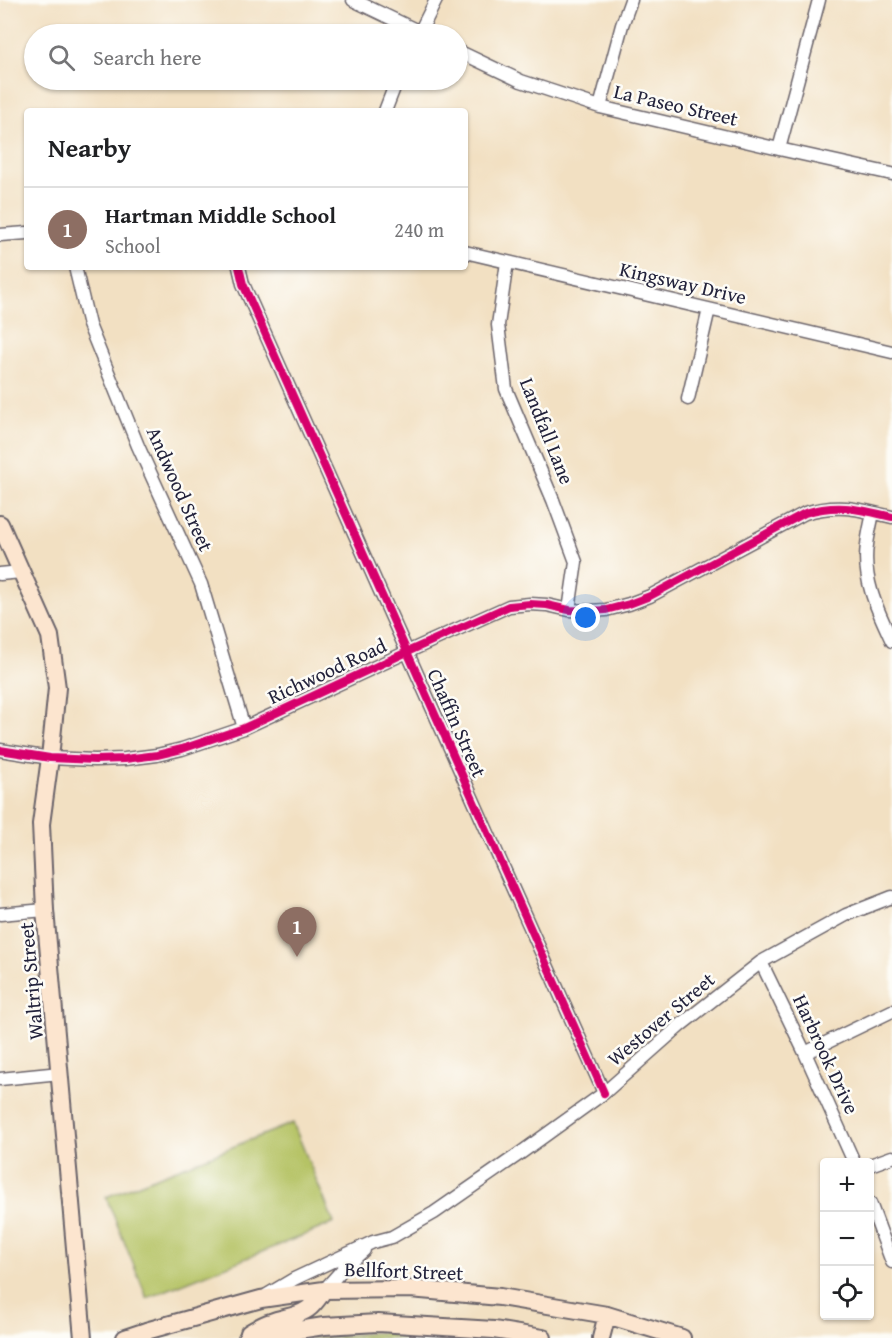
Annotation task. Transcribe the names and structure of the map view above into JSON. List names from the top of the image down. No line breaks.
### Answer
{"streets":{"main road":["Waltrip Street","Bellfort Street"],"street":["La Paseo Street","Kingsway Drive","Landfall Lane","Andwood Street","Richwood Road","Chaffin Street","Westover Street","Harbrook Drive"]},"crossings":[["Kingsway Drive","Landfall Lane"],["Landfall Lane","Richwood Road"],["Andwood Street","Richwood Road"],["Richwood Road","Chaffin Street"],["Richwood Road","Waltrip Street"],["Chaffin Street","Westover Street"],["Westover Street","Harbrook Drive"],["Westover Street","Bellfort Street"]],"page":{"search":"Search here","heading":"Nearby","list":[{"mark":"1","name":"Hartman Middle School","note":"School","value":"240 m"}],"pins":"1","map_buttons":["+","−"]}}
